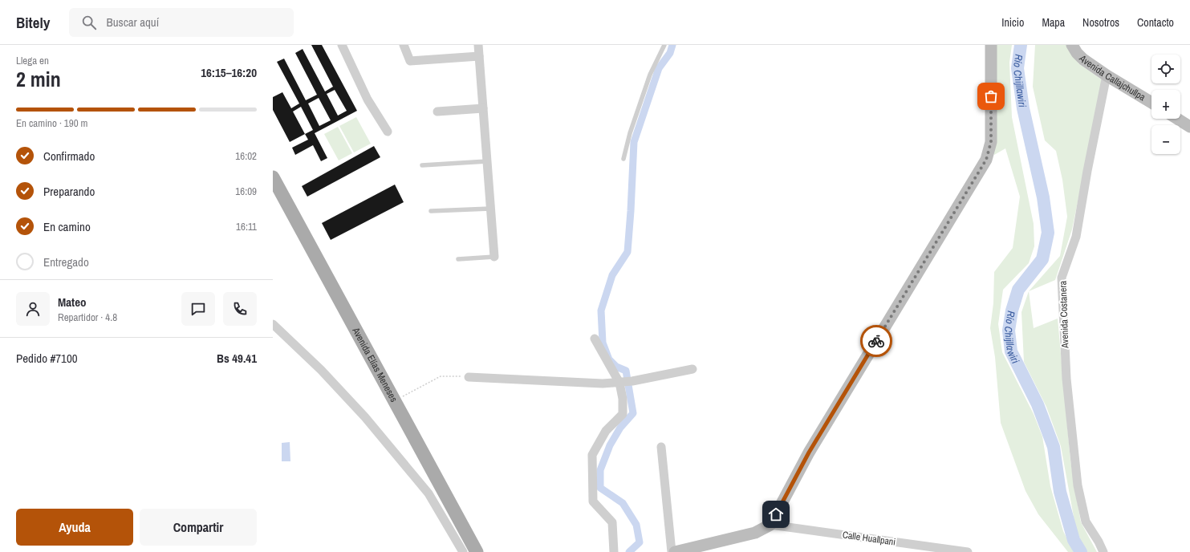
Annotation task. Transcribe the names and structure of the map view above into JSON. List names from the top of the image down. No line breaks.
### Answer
{"streets":{"main road":["Avenida Elías Meneses"],"street":["Avenida Callajchullpa","Avenida Costanera","Calle Huallpani"]},"crossings":[["Avenida Callajchullpa","Avenida Costanera"]],"water":["Río Chijllawiri"],"page":{"header":"Bitely","search":"Buscar aquí","nav":["Inicio","Mapa","Nosotros","Contacto"],"heading":["2 min","Llega en","16:15–16:20"],"panel":["Mateo","Repartidor · 4.8","Pedido #7100","Bs 49.41"],"map_buttons":["+","−"],"bar":"En camino · 190 m","list":[["Confirmado","16:02"],["Preparando","16:09"],["En camino","16:11"],"Entregado"],"buttons":["Ayuda","Compartir"]}}
